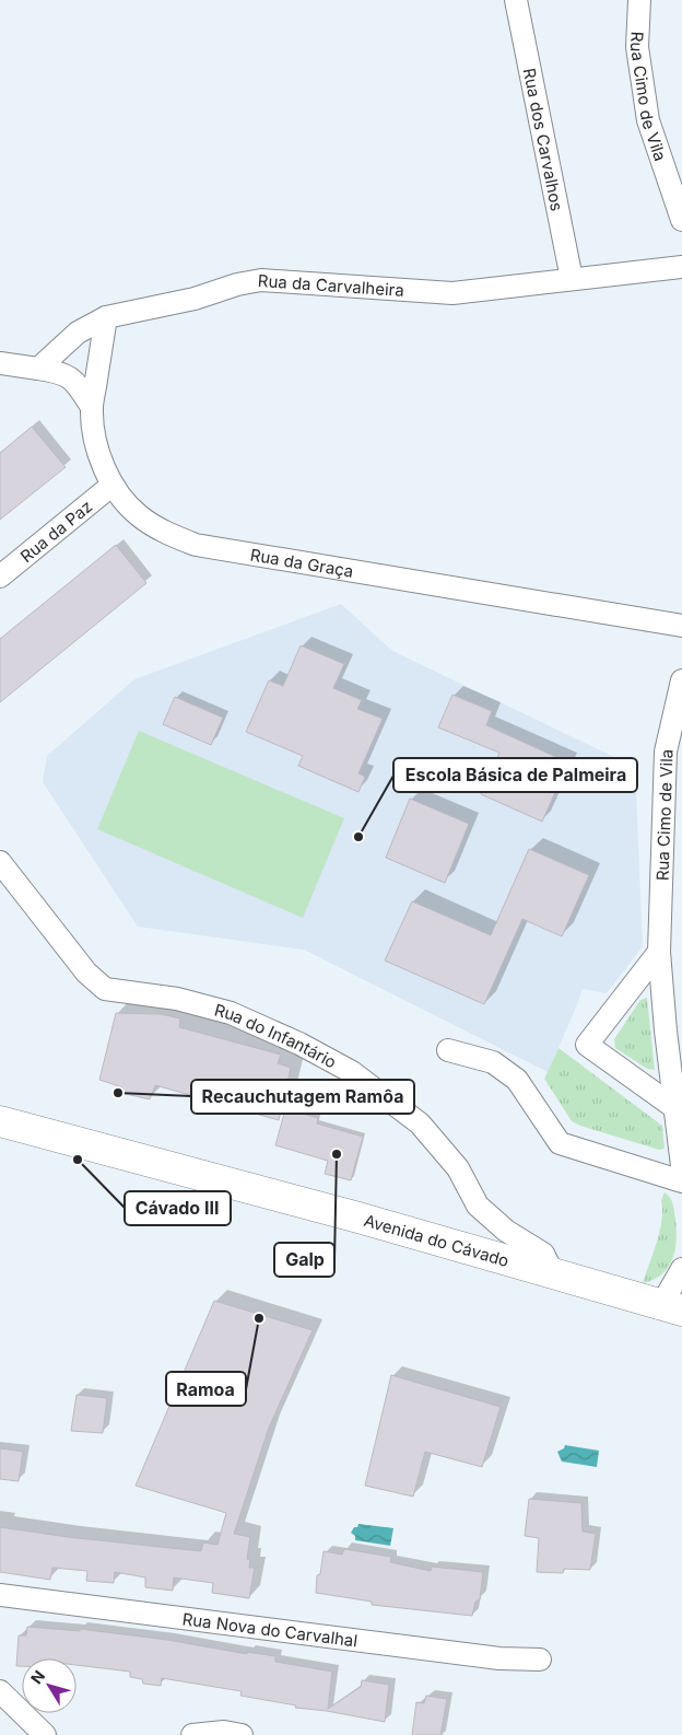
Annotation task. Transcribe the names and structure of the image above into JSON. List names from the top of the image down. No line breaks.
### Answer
{"streets":{"main road":["Avenida do Cávado"],"street":["Rua Cimo de Vila","Rua dos Carvalhos","Rua da Carvalheira","Rua da Paz","Rua da Graça","Rua do Infantário","Rua Nova do Carvalhal"]},"crossings":[["Rua dos Carvalhos","Rua da Carvalheira"],["Rua da Carvalheira","Rua da Graça"],["Rua da Paz","Rua da Graça"],["Rua do Infantário","Avenida do Cávado"]],"places":["Escola Básica de Palmeira","Recauchutagem Ramôa","Galp","Cávado III","Ramoa"],"north":"top left"}
